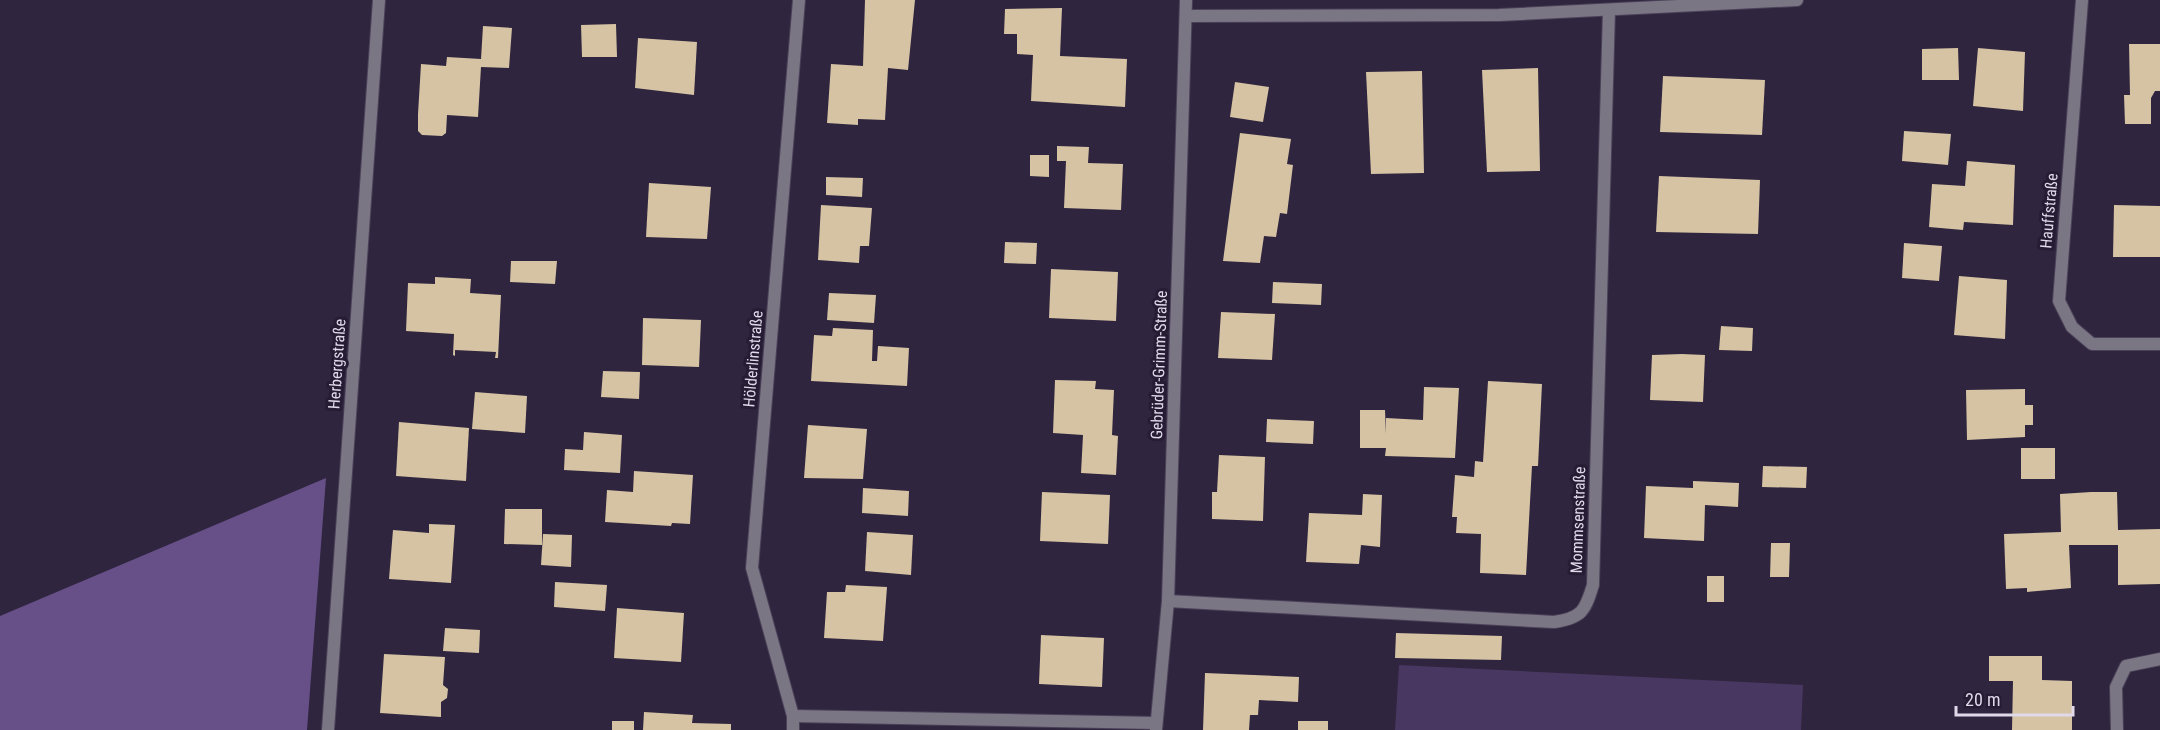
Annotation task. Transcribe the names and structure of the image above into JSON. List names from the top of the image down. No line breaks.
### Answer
{"streets":{"street":["Hauffstraße","Hölderlinstraße","Herbergstraße","Gebrüder-Grimm-Straße","Mommsenstraße"]},"crossings":[["Gebrüder-Grimm-Straße","Mommsenstraße"]],"scale_bar":"20 m"}
